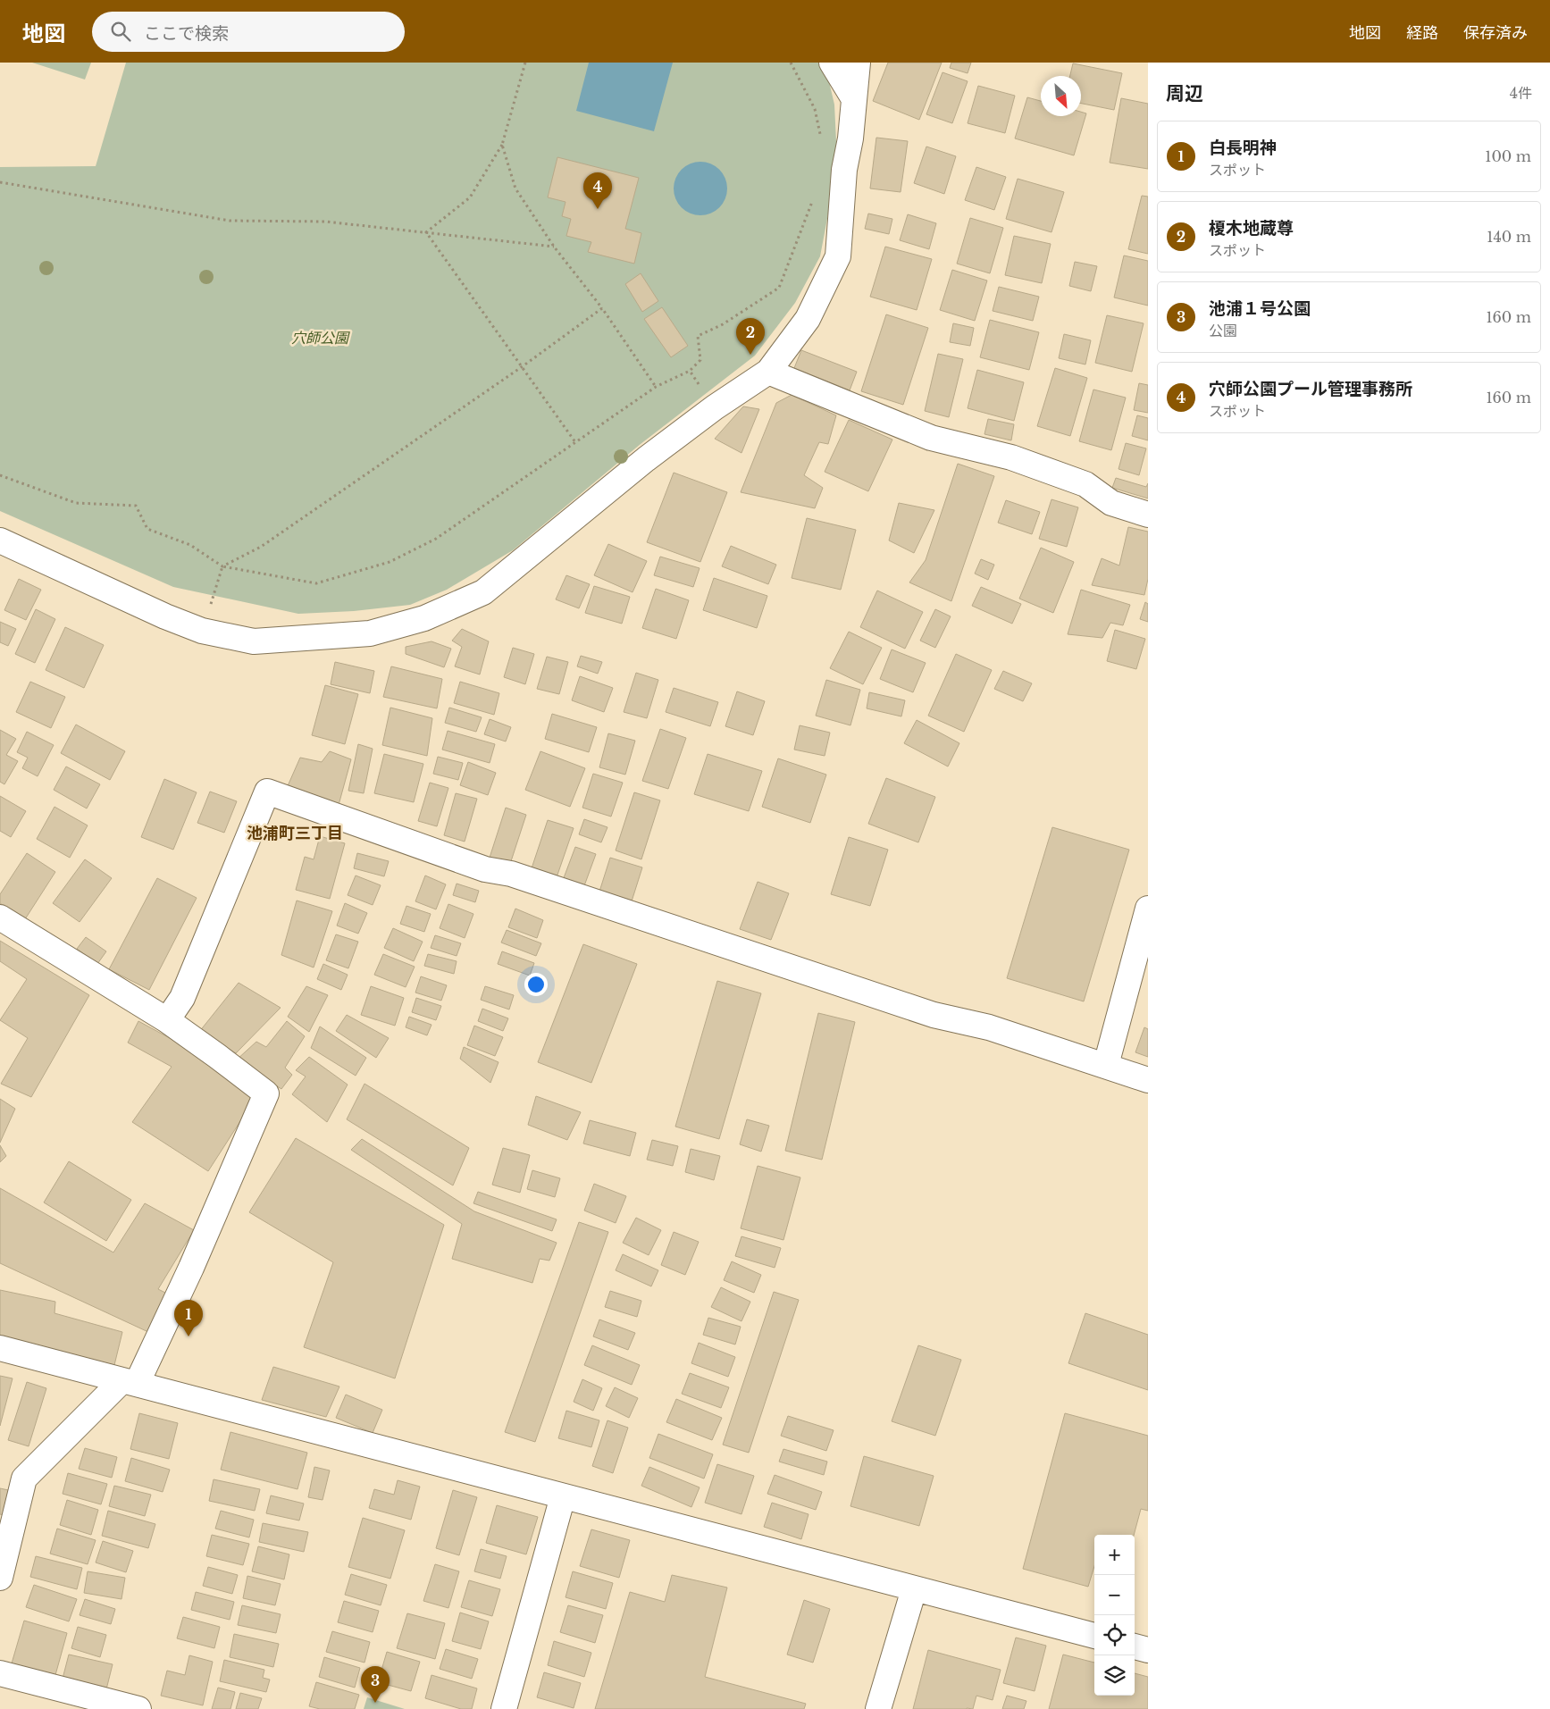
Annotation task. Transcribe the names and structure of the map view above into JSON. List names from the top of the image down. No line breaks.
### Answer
{"districts":["池浦町三丁目"],"parks":["穴師公園"],"north":"bottom right","page":{"header":"地図","search":"ここで検索","nav":["地図","経路","保存済み"],"heading":["周辺","4件"],"list":[{"mark":"1","name":"白長明神","note":"スポット","value":"100 m"},{"mark":"2","name":"榎木地蔵尊","note":"スポット","value":"140 m"},{"mark":"3","name":"池浦１号公園","note":"公園","value":"160 m"},{"mark":"4","name":"穴師公園プール管理事務所","note":"スポット","value":"160 m"}],"pins":["4","2","1","3"],"map_buttons":["+","−"]}}
